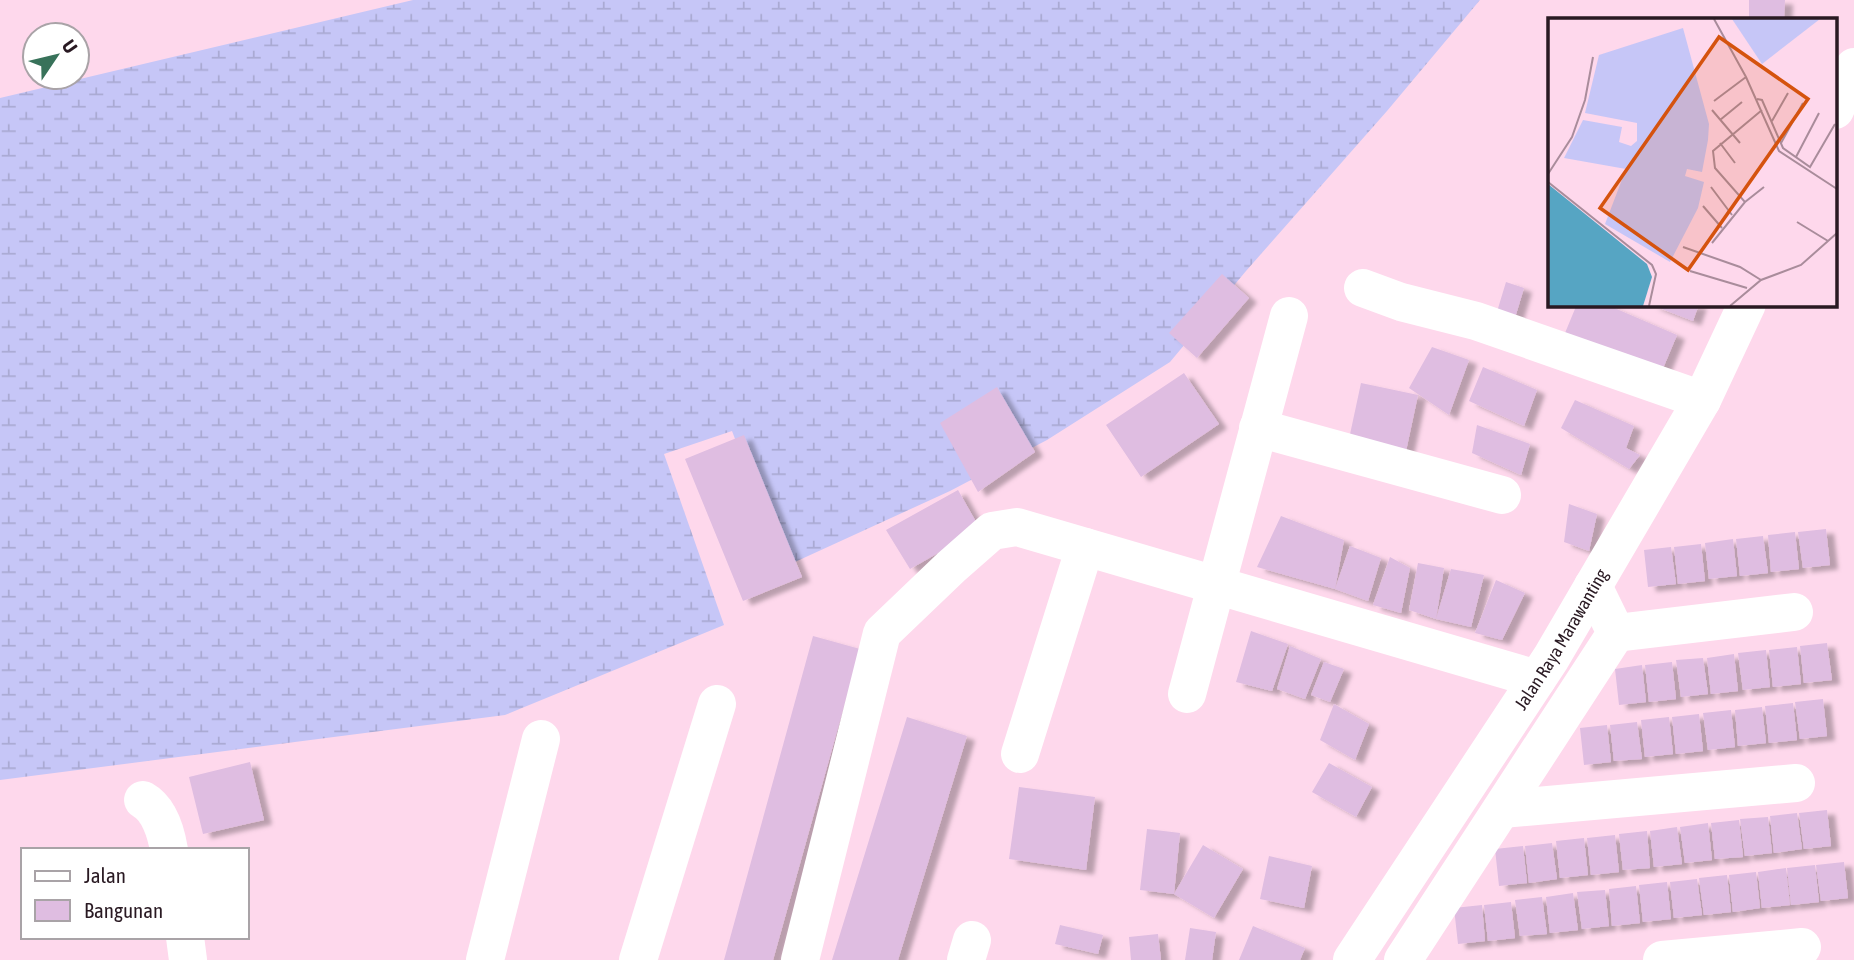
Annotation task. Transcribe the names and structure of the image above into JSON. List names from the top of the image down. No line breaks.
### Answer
{"streets":{"street":["Jalan Raya Marawanting"]},"legend":["Jalan","Bangunan"],"north":"top right"}
